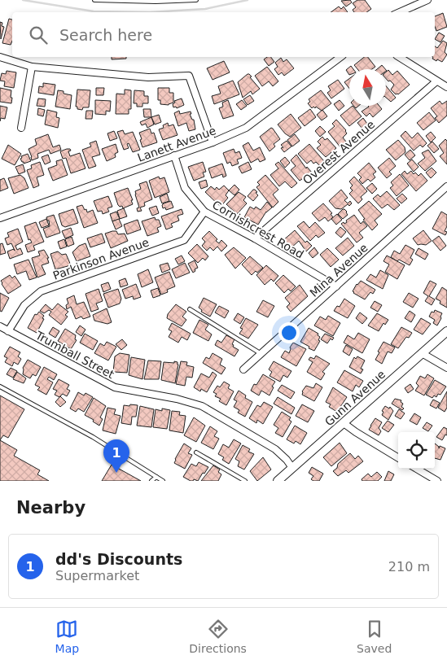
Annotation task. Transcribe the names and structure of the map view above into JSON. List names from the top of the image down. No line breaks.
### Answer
{"streets":{"street":["Lanett Avenue","Overest Avenue","Cornishcrest Road","Parkinson Avenue","Mina Avenue","Trumball Street","Gunn Avenue"]},"crossings":[["Lanett Avenue","Cornishcrest Road"],["Overest Avenue","Cornishcrest Road"],["Cornishcrest Road","Parkinson Avenue"],["Cornishcrest Road","Mina Avenue"],["Parkinson Avenue","Trumball Street"],["Trumball Street","Gunn Avenue"]],"north":"top","page":{"search":"Search here","pins":"1","heading":"Nearby","list":[{"mark":"1","name":"dd's Discounts","note":"Supermarket","value":"210 m"}],"nav":["Map","Directions","Saved"]}}
